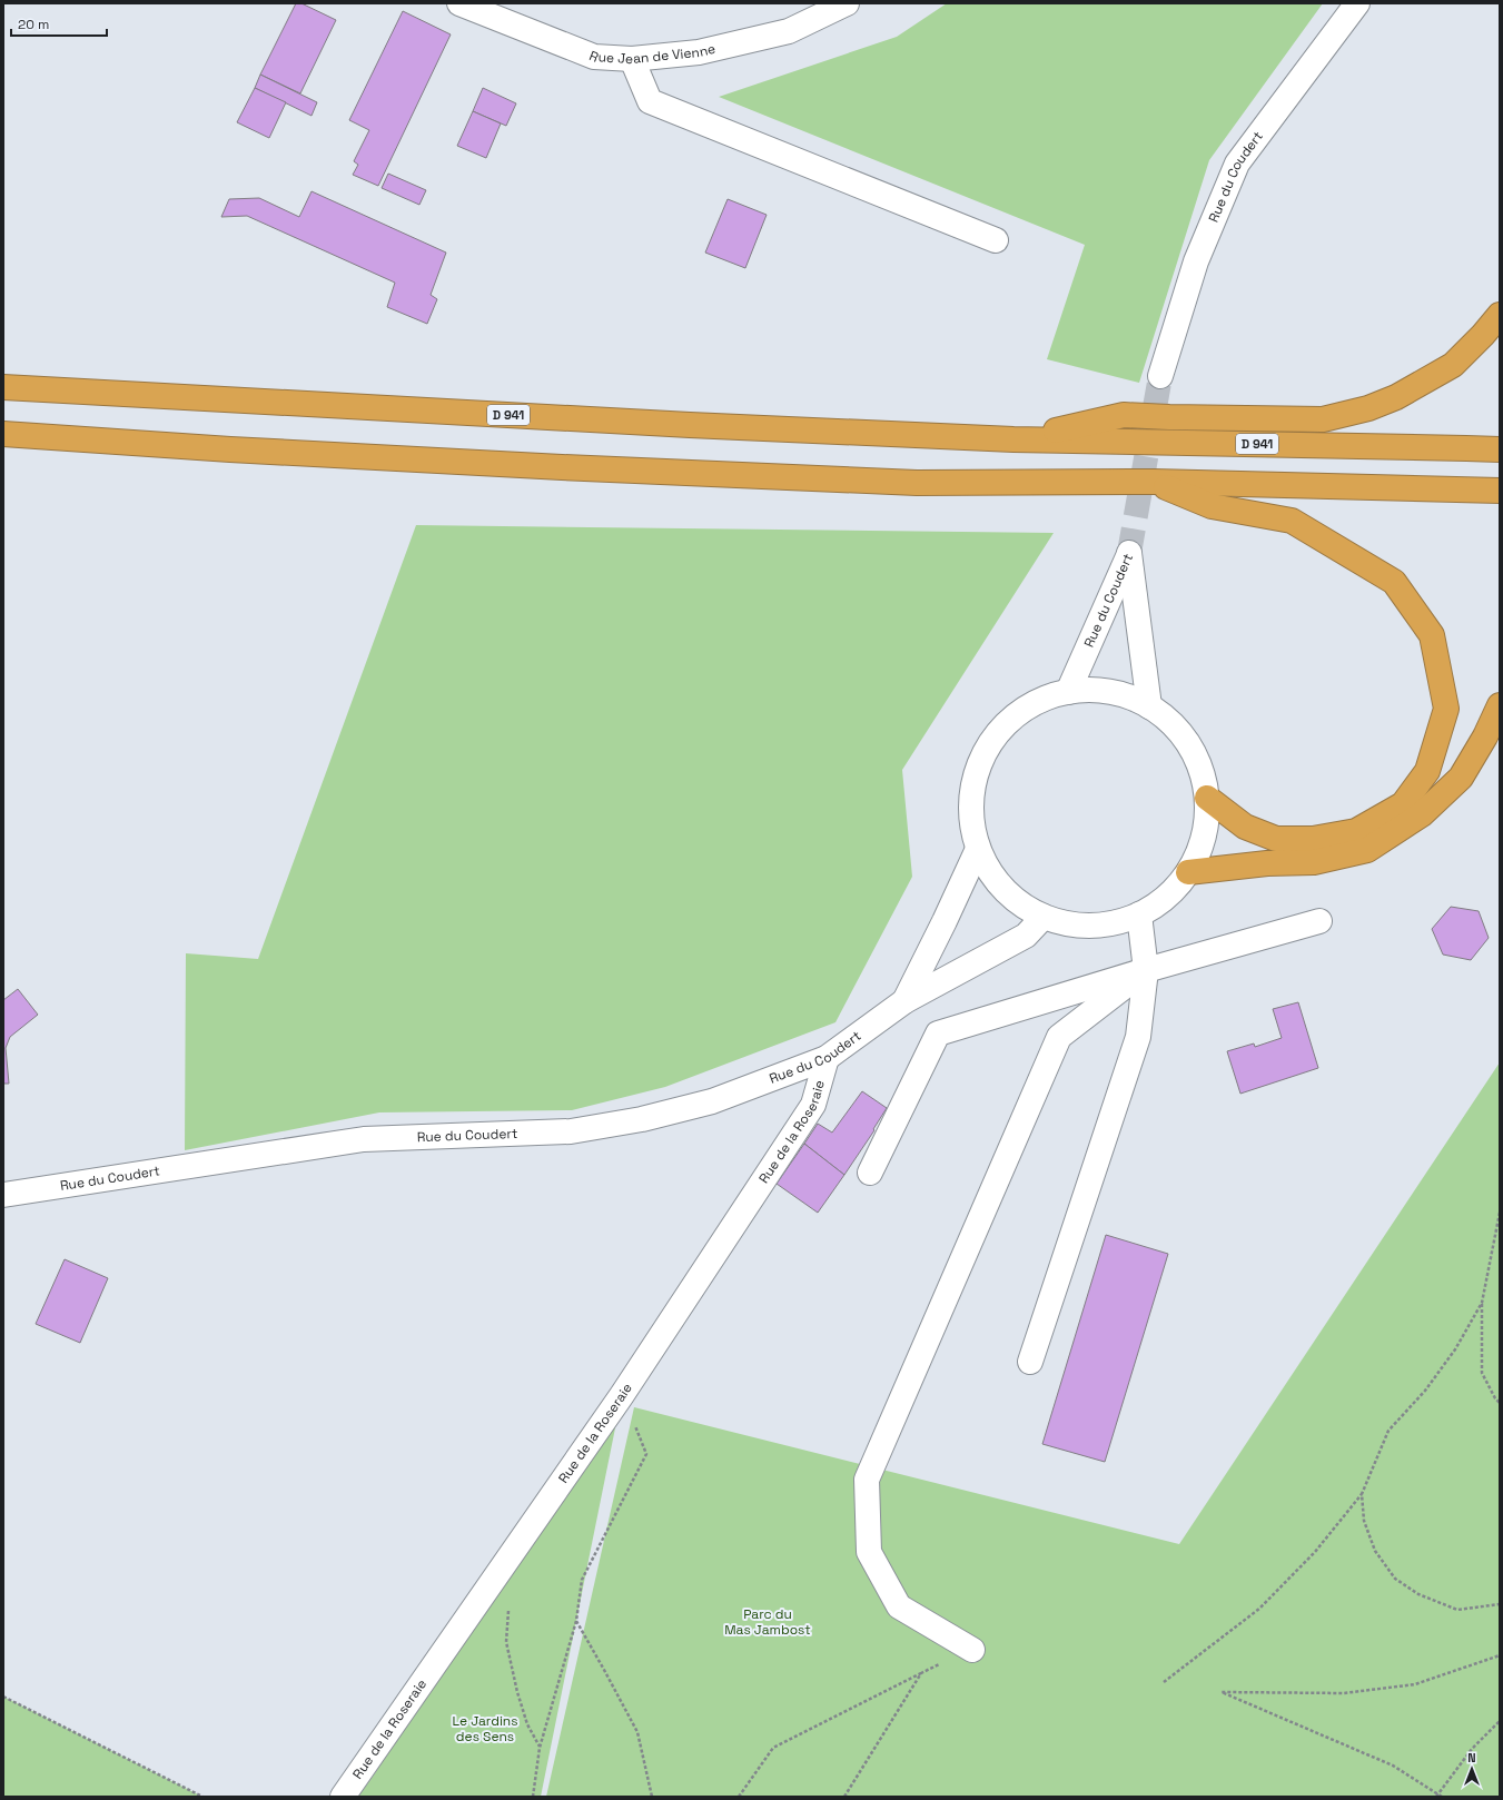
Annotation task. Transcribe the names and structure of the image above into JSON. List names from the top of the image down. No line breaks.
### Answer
{"streets":{"highway":["D 941"],"street":["Rue Jean de Vienne","Rue du Coudert","Rue de la Roseraie"]},"crossings":[["Rue du Coudert","Rue de la Roseraie"]],"parks":["Parc du Mas Jambost","Le Jardins des Sens"],"scale_bar":"20 m","north":"top"}
